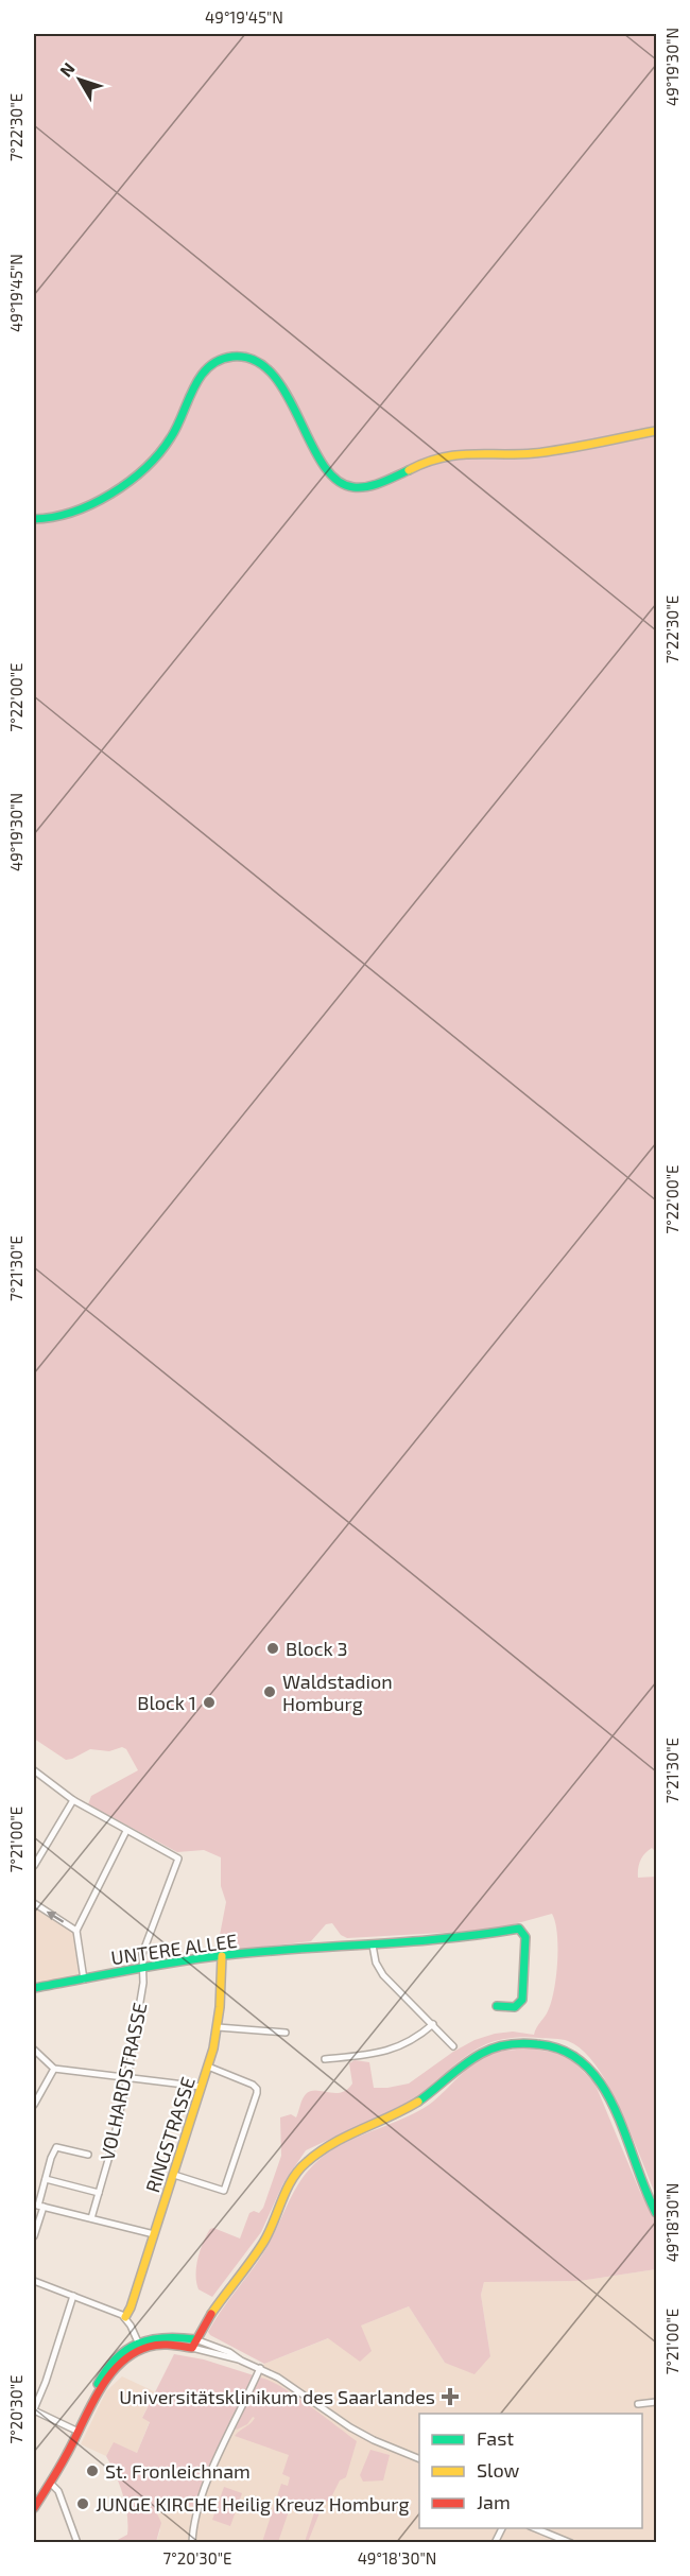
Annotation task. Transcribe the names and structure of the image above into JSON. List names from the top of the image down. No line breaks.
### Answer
{"streets":{"street":["UNTERE ALLEE","VOLHARDSTRASSE","RINGSTRASSE"]},"crossings":[["UNTERE ALLEE","VOLHARDSTRASSE"],["UNTERE ALLEE","RINGSTRASSE"]],"places":{"other":["Block 3","Waldstadion Homburg","Block 1","St. Fronleichnam","JUNGE KIRCHE Heilig Kreuz Homburg"],"health":["Universitätsklinikum des Saarlandes"]},"legend":["Fast","Slow","Jam"],"north":"top left","coordinates":["49°19'45\"N","49°19'30\"N","7°22'30\"E","7°22'00\"E","7°21'30\"E","7°21'00\"E","49°18'30\"N","7°20'30\"E"]}
